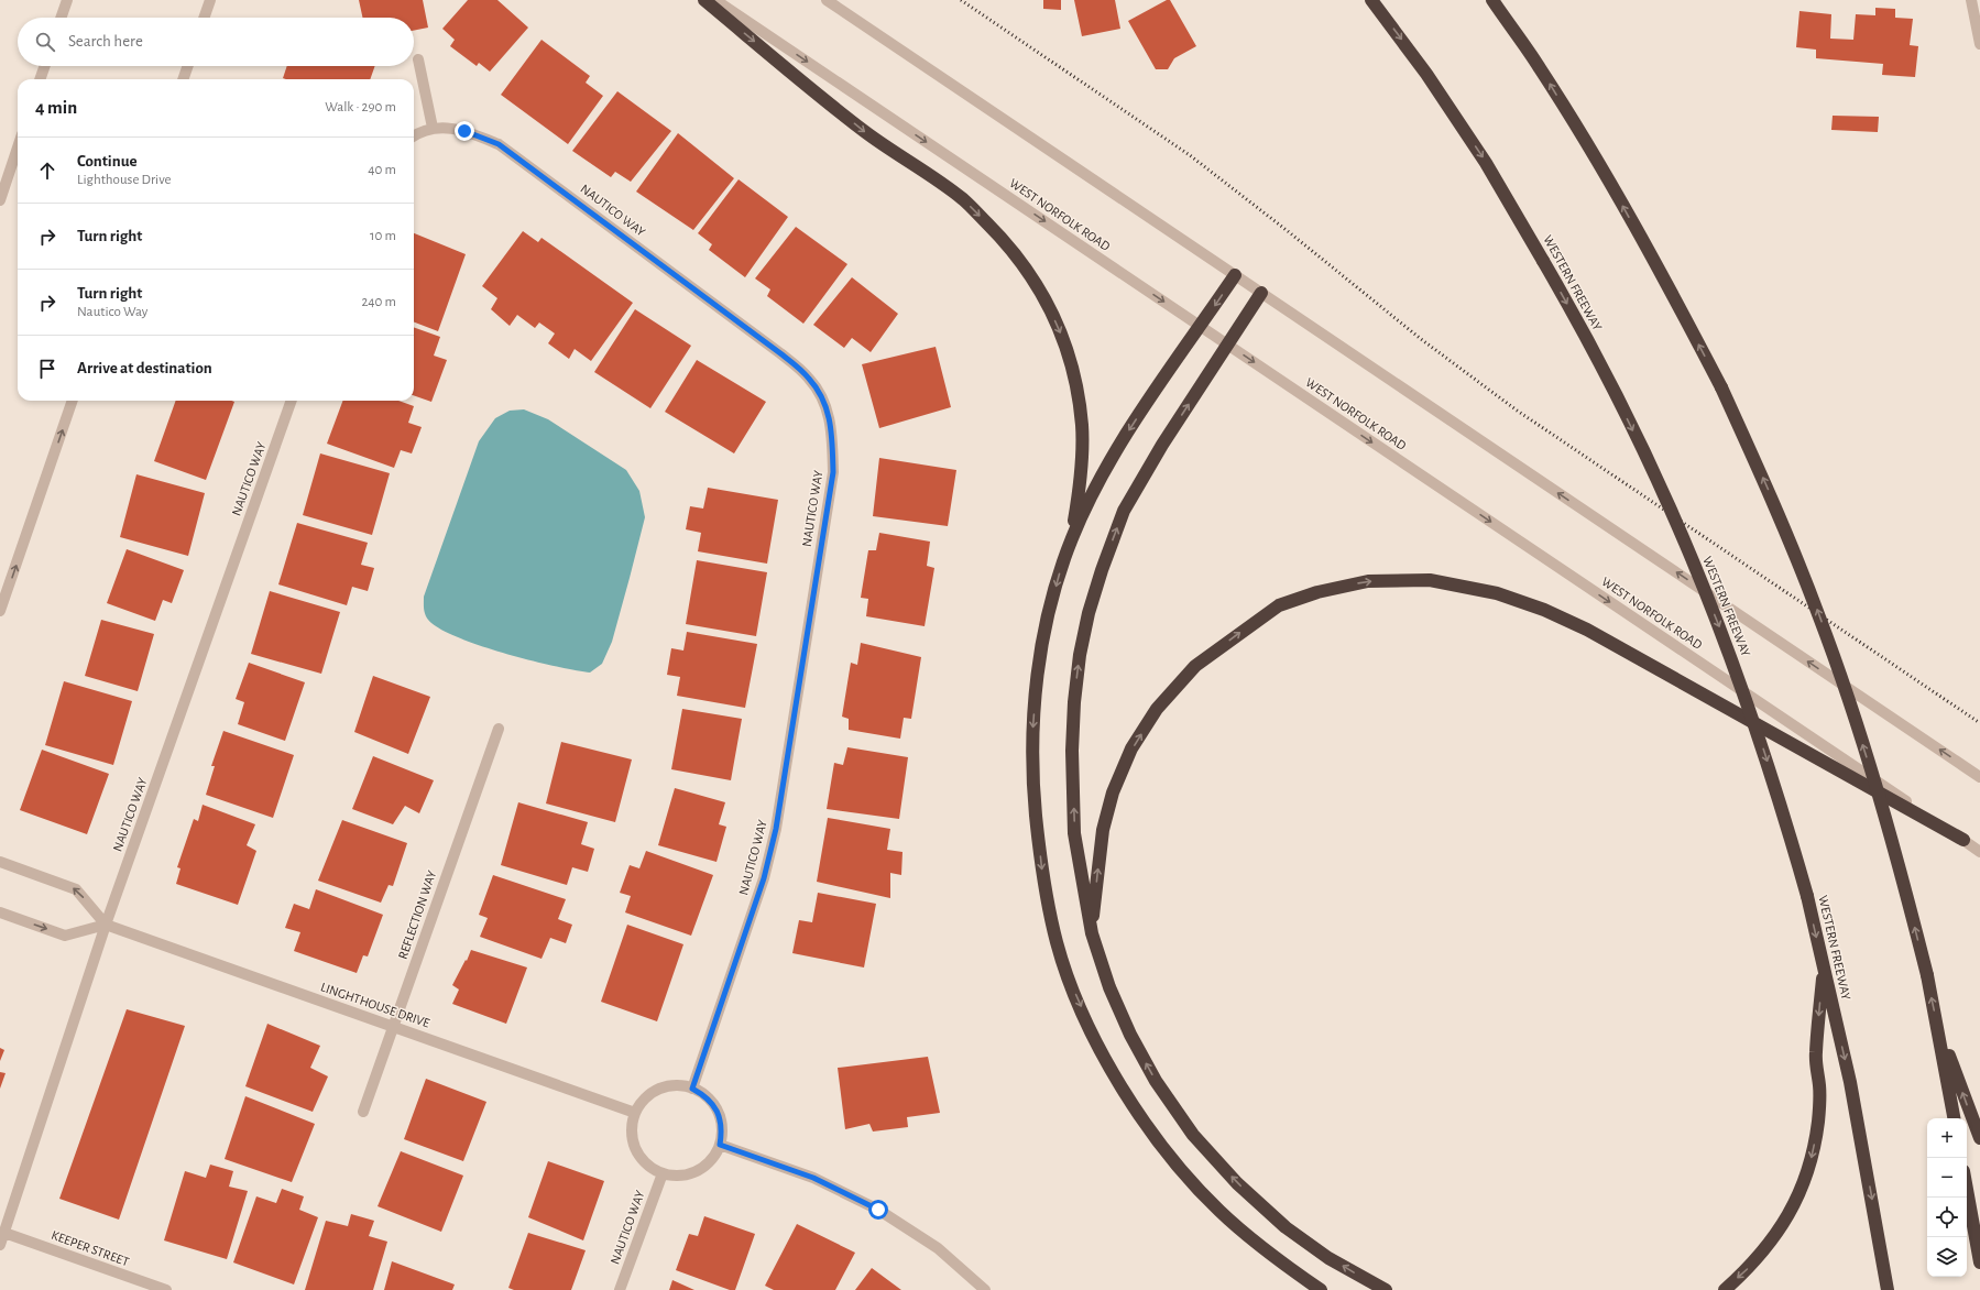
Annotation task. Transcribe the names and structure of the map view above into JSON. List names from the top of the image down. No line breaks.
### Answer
{"streets":{"highway":["WESTERN FREEWAY"],"street":["NAUTICO WAY","WEST NORFOLK ROAD","REFLECTION WAY","LINGHTHOUSE DRIVE","KEEPER STREET"]},"crossings":[["NAUTICO WAY","LINGHTHOUSE DRIVE"],["NAUTICO WAY","KEEPER STREET"],["REFLECTION WAY","LINGHTHOUSE DRIVE"]],"page":{"search":"Search here","heading":["4 min","Walk · 290 m"],"list":[["Continue","Lighthouse Drive","40 m"],["Turn right","10 m"],["Turn right","Nautico Way","240 m"],"Arrive at destination"],"map_buttons":["+","−"]}}
